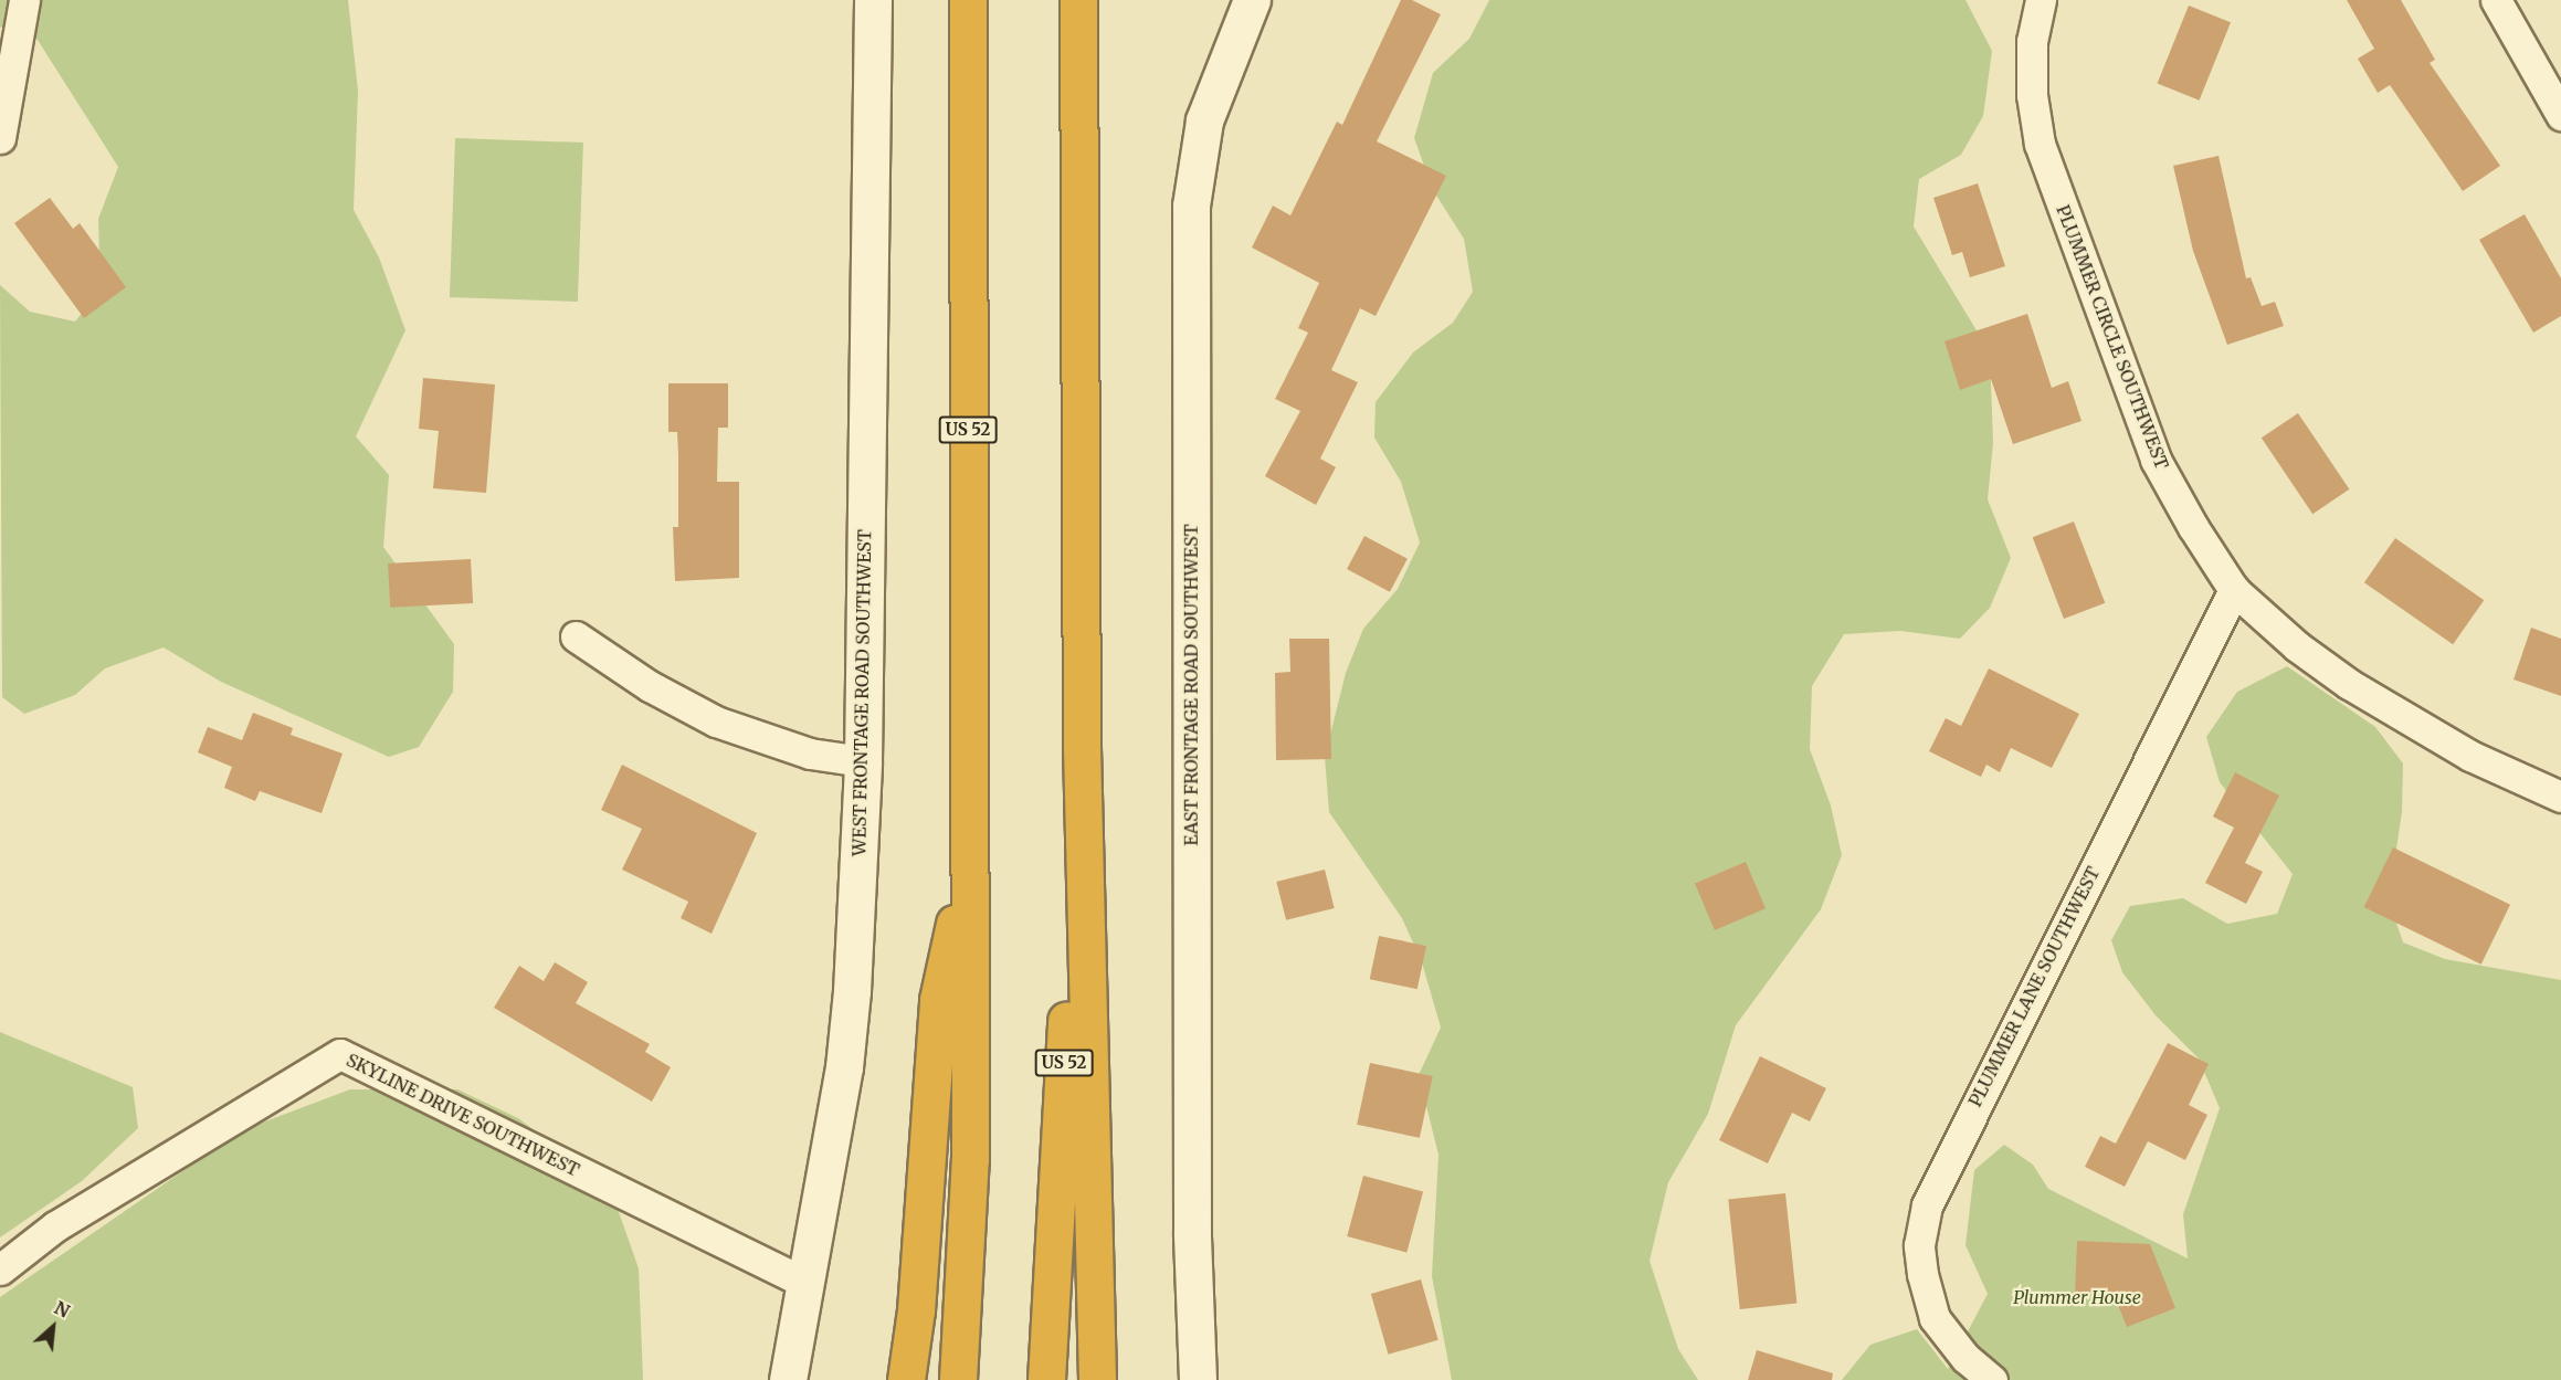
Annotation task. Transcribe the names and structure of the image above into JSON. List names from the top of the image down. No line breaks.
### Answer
{"streets":{"highway":["US 52"],"street":["PLUMMER CIRCLE SOUTHWEST","EAST FRONTAGE ROAD SOUTHWEST","WEST FRONTAGE ROAD SOUTHWEST","PLUMMER LANE SOUTHWEST","SKYLINE DRIVE SOUTHWEST"]},"crossings":[["PLUMMER CIRCLE SOUTHWEST","PLUMMER LANE SOUTHWEST"],["WEST FRONTAGE ROAD SOUTHWEST","SKYLINE DRIVE SOUTHWEST"]],"parks":["Plummer House"],"north":"top right"}
